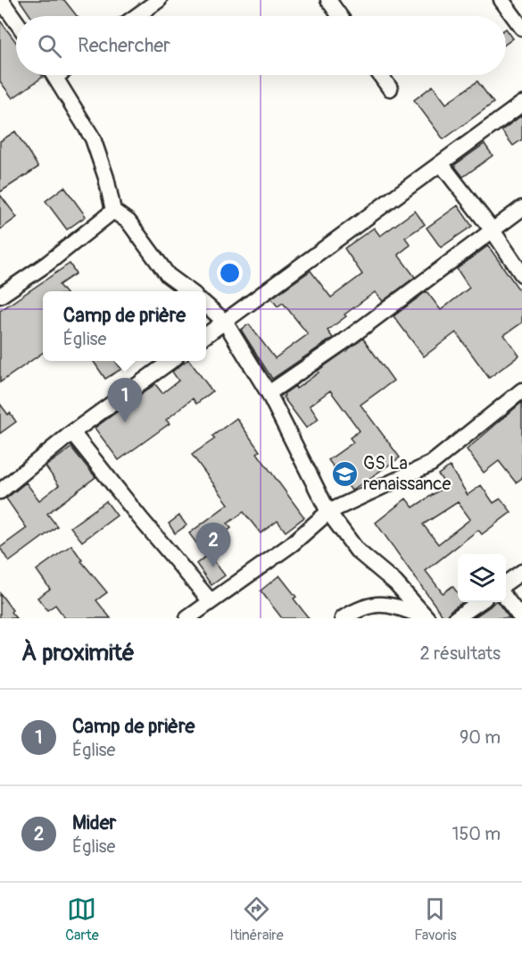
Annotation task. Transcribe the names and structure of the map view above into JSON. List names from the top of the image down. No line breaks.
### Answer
{"places":{"school or university":["GS La renaissance"]},"page":{"search":"Rechercher","popup":["Camp de prière","Église"],"pins":["1","2"],"heading":["À proximité","2 résultats"],"list":[{"mark":"1","name":"Camp de prière","note":"Église","value":"90 m"},{"mark":"2","name":"Mider","note":"Église","value":"150 m"}],"nav":["Carte","Itinéraire","Favoris"]}}
